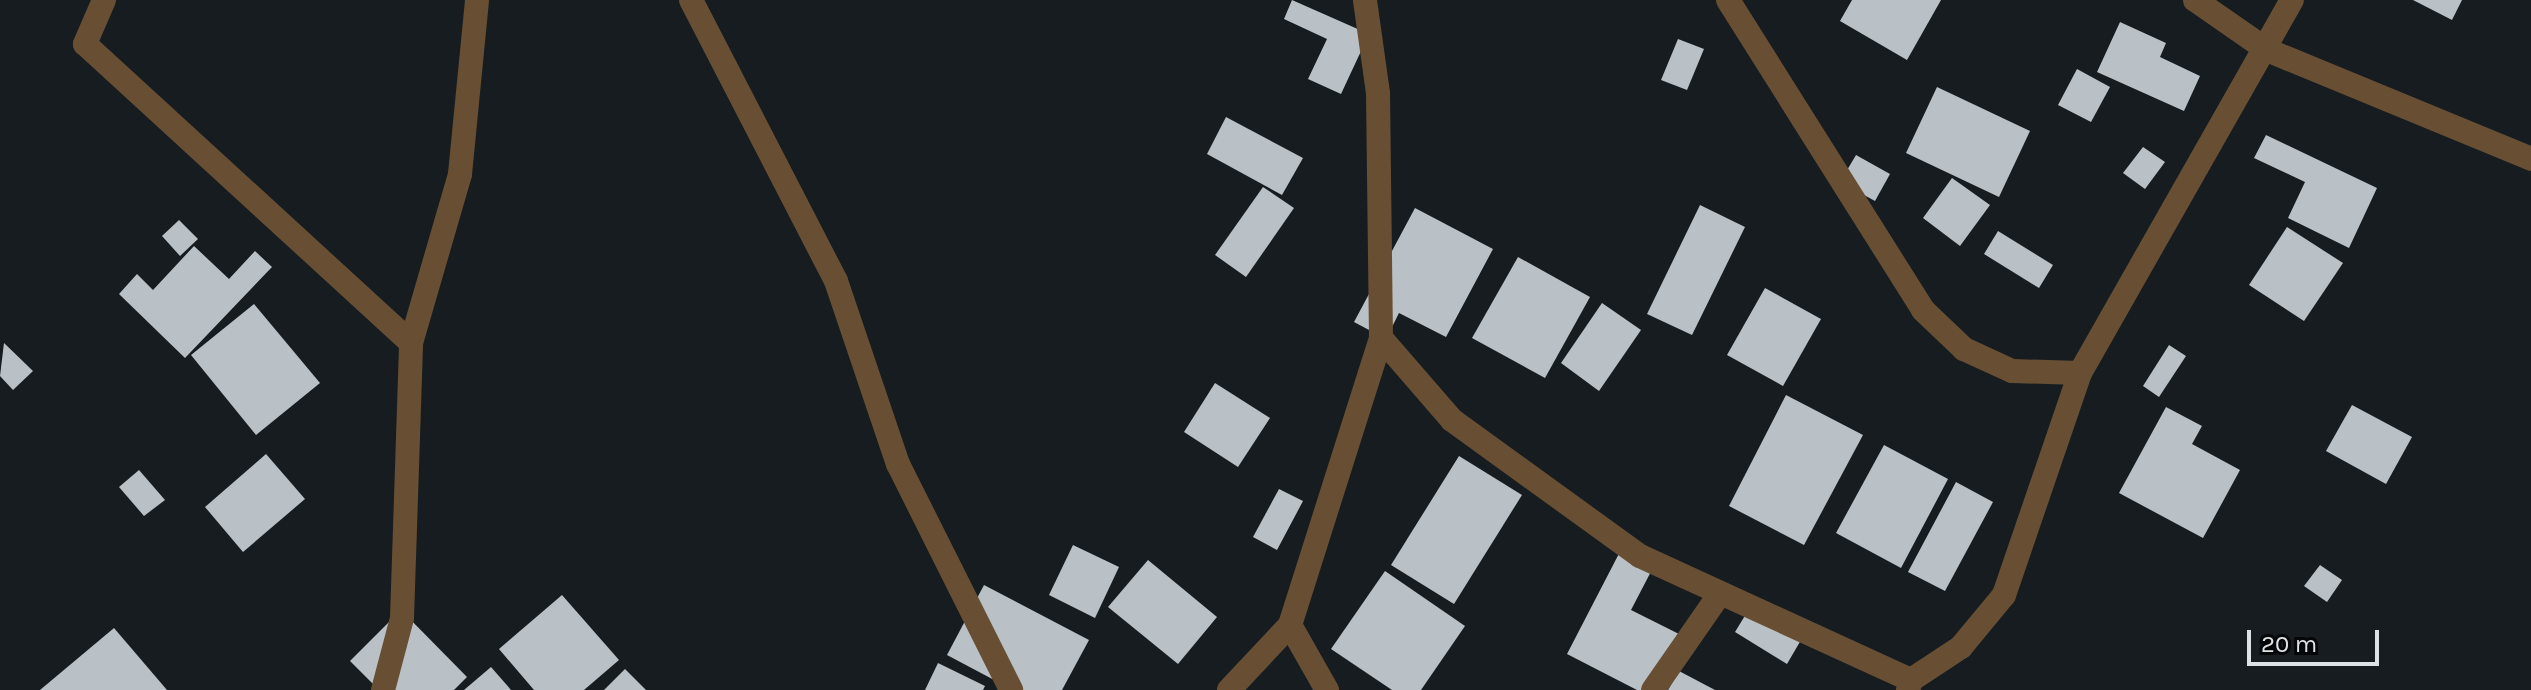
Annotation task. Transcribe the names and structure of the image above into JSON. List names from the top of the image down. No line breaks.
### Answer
{"scale_bar":"20 m"}
